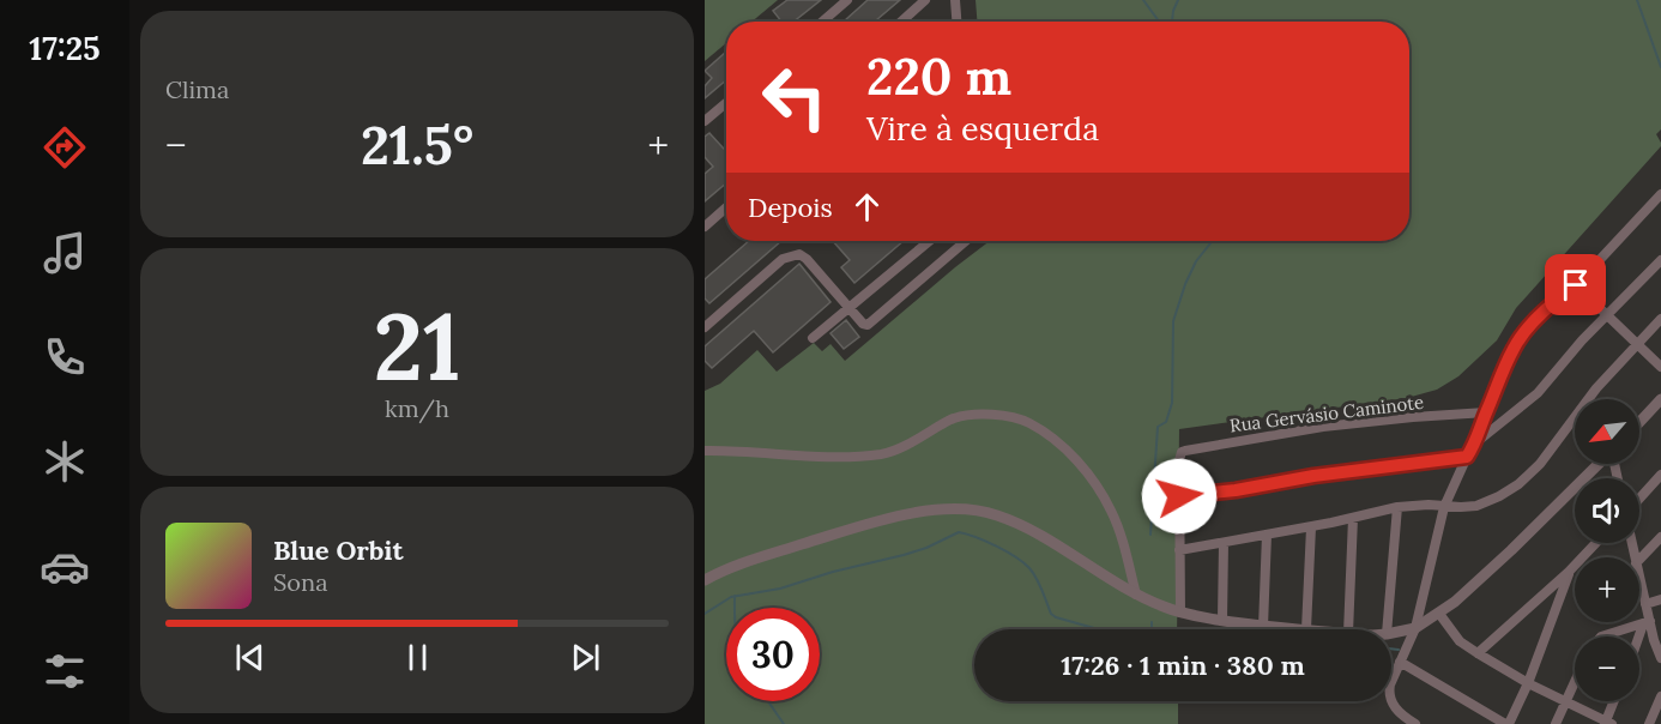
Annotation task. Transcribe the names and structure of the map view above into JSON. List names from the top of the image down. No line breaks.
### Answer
{"streets":{"street":["Rua Gervásio Caminote"]},"north":"bottom left","page":{"tabs":"17:25","tile":["Clima",["21","km/h"]],"turn":["220 m","Vire à esquerda"],"heat":["−","21.5°","+"],"then":"Depois","map_buttons":["+","−"],"song":["Blue Orbit","Sona"],"limit":"30","trip":"17:26 · 1 min · 380 m"}}
